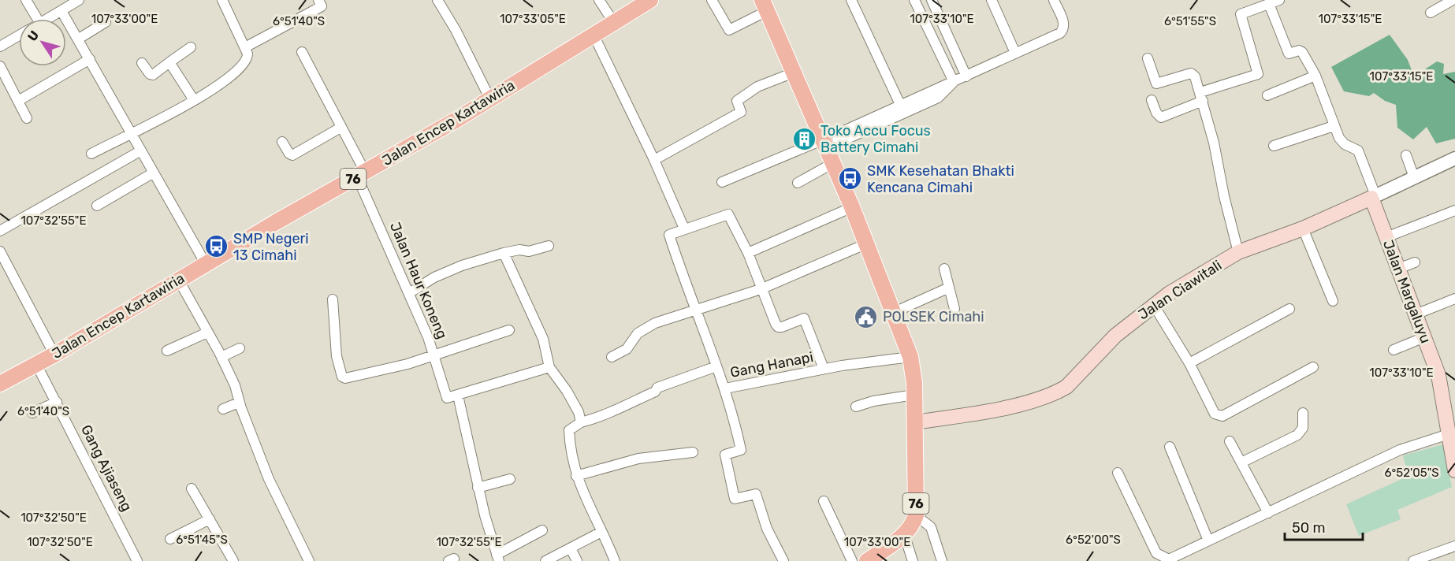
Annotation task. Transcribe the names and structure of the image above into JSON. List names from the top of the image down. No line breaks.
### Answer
{"streets":{"main road":["Jalan Encep Kartawiria","76","Jalan Ciawitali","Jalan Margaluyu"],"street":["Jalan Haur Koneng","Gang Hanapi","Gang Ajiaseng"]},"crossings":[["Jalan Encep Kartawiria","Jalan Haur Koneng"],["Jalan Encep Kartawiria","Gang Ajiaseng"],["76","Jalan Ciawitali"],["76","Gang Hanapi"],["Jalan Ciawitali","Jalan Margaluyu"]],"places":{"building":["Toko Accu Focus Battery Cimahi"],"bus stop":["SMK Kesehatan Bhakti Kencana Cimahi","SMP Negeri 13 Cimahi"],"public building":["POLSEK Cimahi"]},"scale_bar":"50 m","north":"top left","coordinates":["107°33'00\"E","107°33'05\"E","107°33'10\"E","107°33'15\"E","6°51'40\"S","6°51'55\"S","107°32'55\"E","6°52'05\"S","107°32'50\"E","6°51'45\"S","6°52'00\"S"]}
